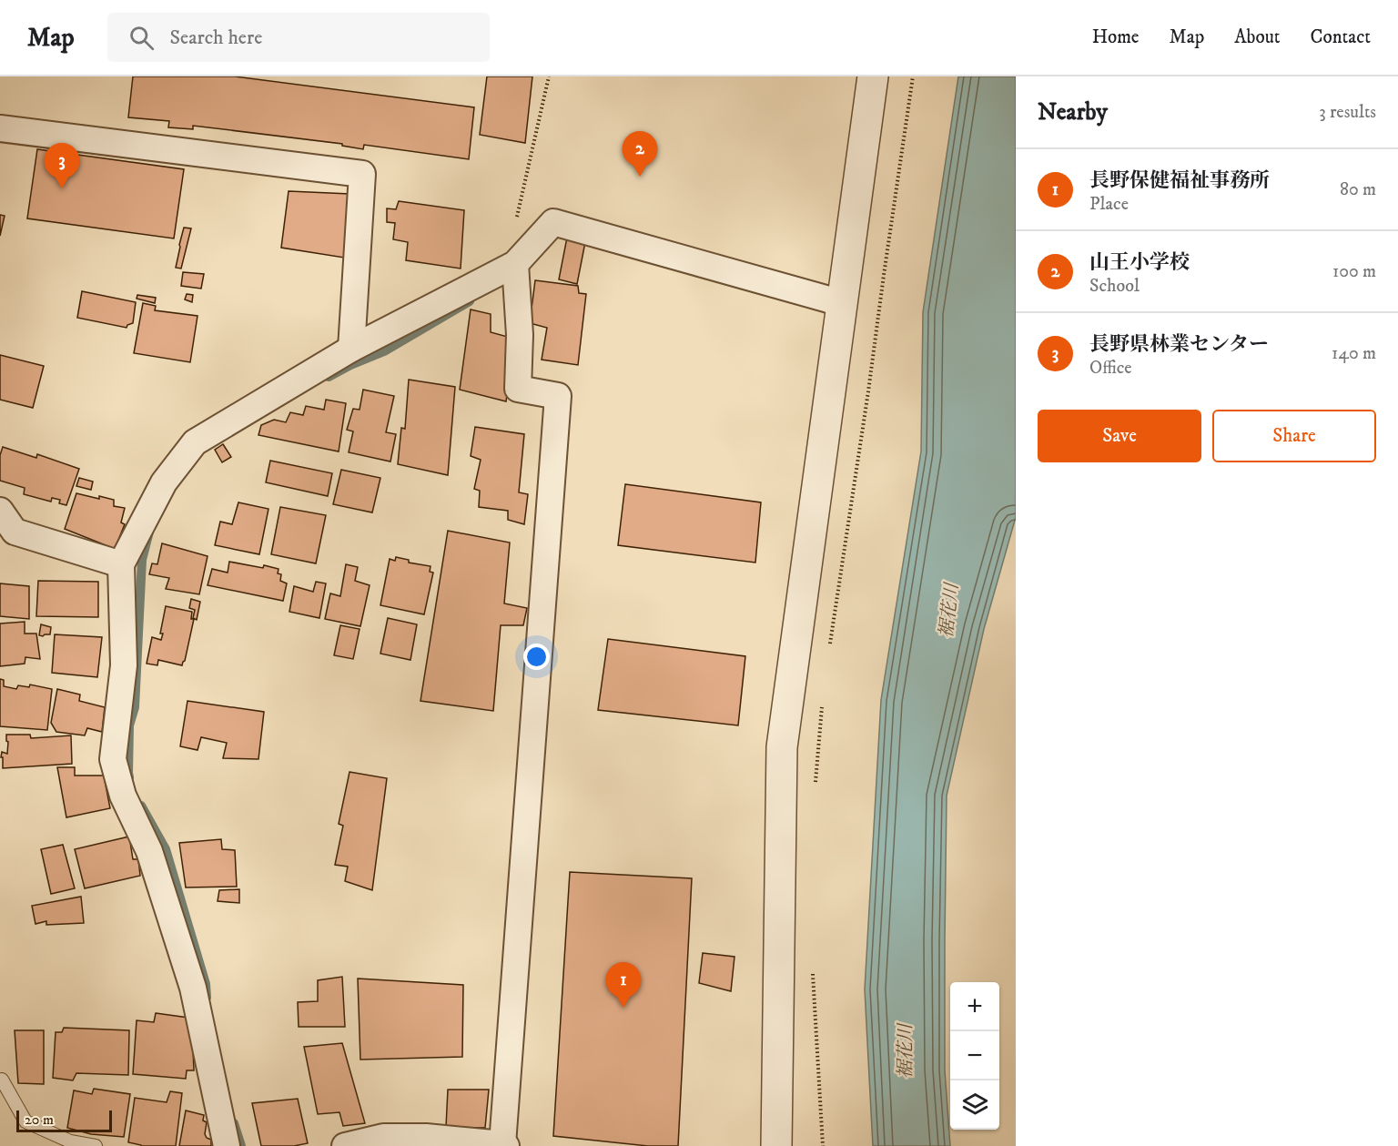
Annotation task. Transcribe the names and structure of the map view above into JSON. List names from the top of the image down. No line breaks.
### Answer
{"water":["裾花川"],"scale_bar":"20 m","page":{"header":"Map","search":"Search here","nav":["Home","Map","About","Contact"],"heading":["Nearby","3 results"],"pins":["2","3","1"],"list":[{"mark":"1","name":"長野保健福祉事務所","note":"Place","value":"80 m"},{"mark":"2","name":"山王小学校","note":"School","value":"100 m"},{"mark":"3","name":"長野県林業センター","note":"Office","value":"140 m"}],"buttons":["Save","Share"],"map_buttons":["+","−"],"scale":"20 m"}}
